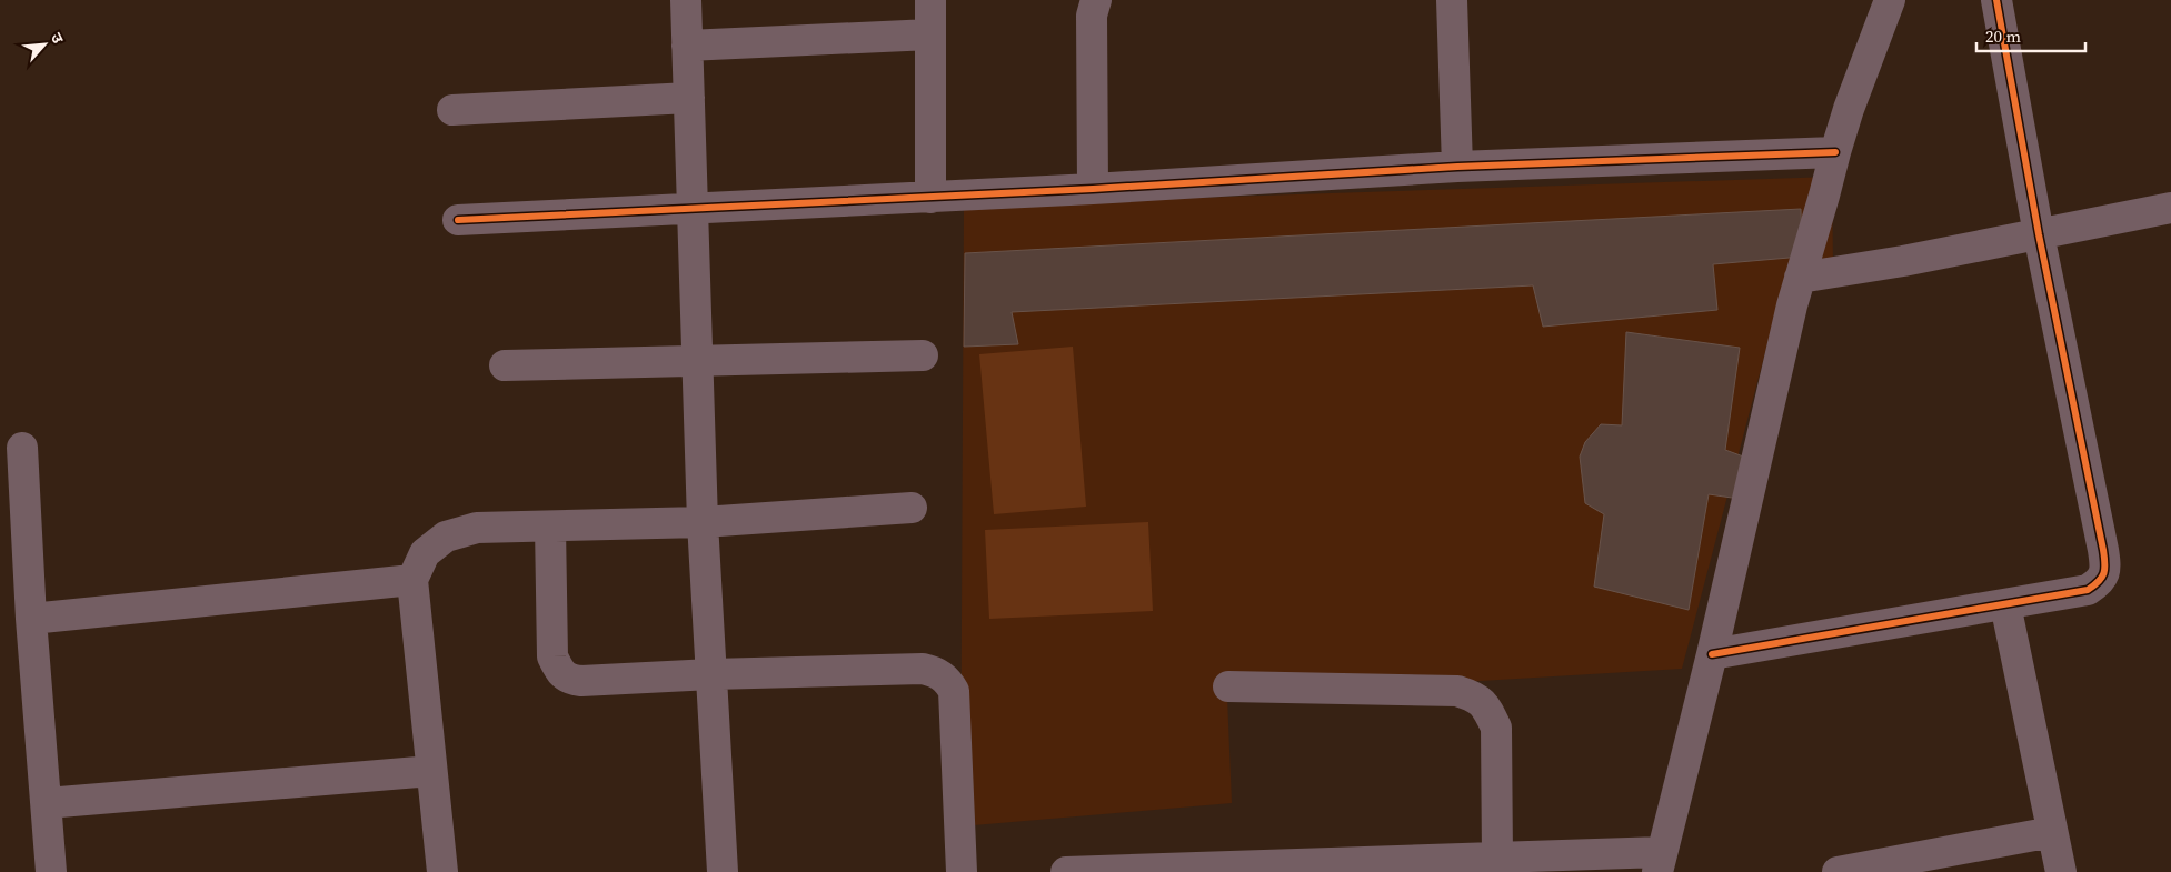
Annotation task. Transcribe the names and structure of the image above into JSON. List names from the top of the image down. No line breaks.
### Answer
{"scale_bar":"20 m","north":"top right"}
